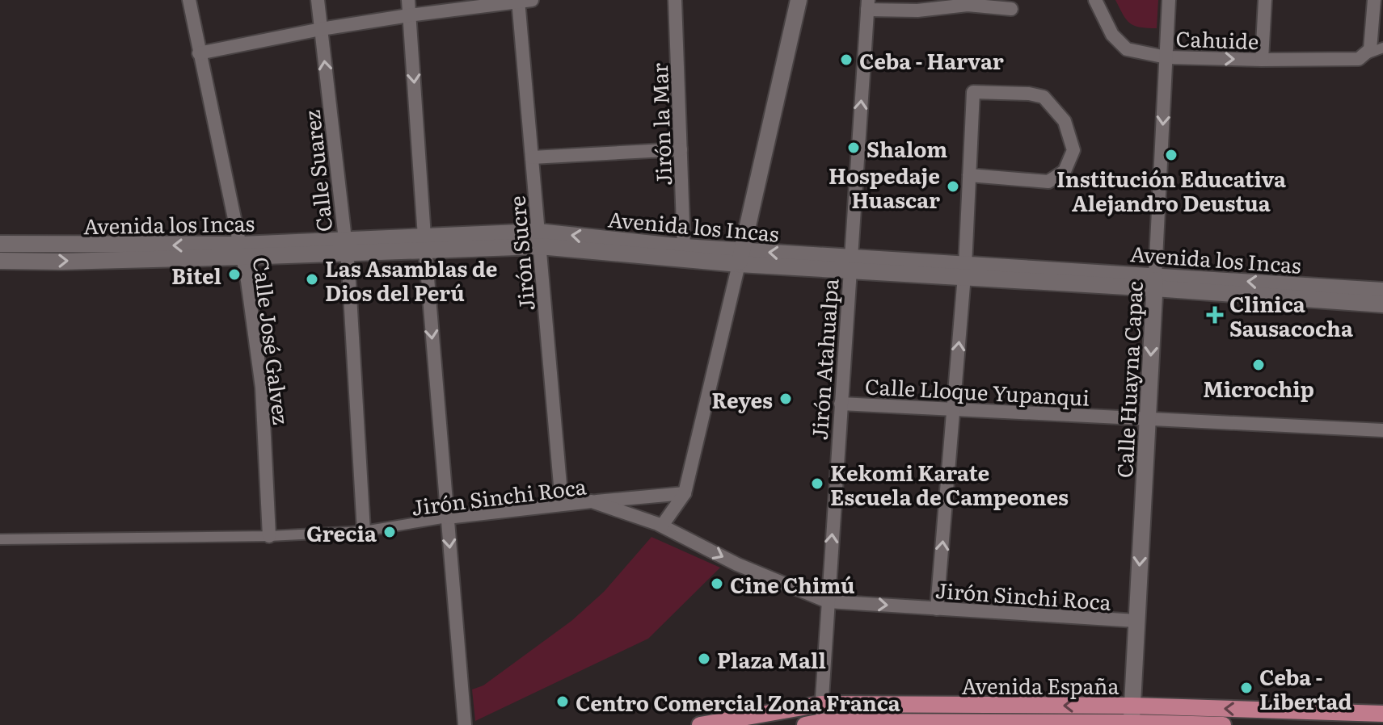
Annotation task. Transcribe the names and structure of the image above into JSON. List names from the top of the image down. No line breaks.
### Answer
{"streets":{"main road":["Avenida España"],"street":["Cahuide","Jirón la Mar","Calle Suarez","Avenida los Incas","Jirón Sucre","Calle José Galvez","Jirón Atahualpa","Calle Huayna Capac","Calle Lloque Yupanqui","Jirón Sinchi Roca"]},"crossings":[["Cahuide","Calle Huayna Capac"],["Jirón la Mar","Avenida los Incas"],["Calle Suarez","Avenida los Incas"],["Calle Suarez","Jirón Sinchi Roca"],["Avenida los Incas","Jirón Sucre"],["Avenida los Incas","Calle José Galvez"],["Avenida los Incas","Jirón Atahualpa"],["Avenida los Incas","Calle Huayna Capac"],["Jirón Sucre","Jirón Sinchi Roca"],["Calle José Galvez","Jirón Sinchi Roca"],["Jirón Atahualpa","Calle Lloque Yupanqui"],["Jirón Atahualpa","Jirón Sinchi Roca"],["Jirón Atahualpa","Avenida España"],["Calle Huayna Capac","Calle Lloque Yupanqui"],["Calle Huayna Capac","Jirón Sinchi Roca"],["Calle Huayna Capac","Avenida España"]],"one_way":["Calle Huayna Capac"],"places":{"other":["Ceba - Harvar","Shalom","Institución Educativa Alejandro Deustua","Hospedaje Huascar","Bitel","Las Asamblas de Dios del Perú","Microchip","Reyes","Kekomi Karate Escuela de Campeones","Grecia","Cine Chimú","Plaza Mall","Ceba - Libertad","Centro Comercial Zona Franca"],"health":["Clinica Sausacocha"]}}
